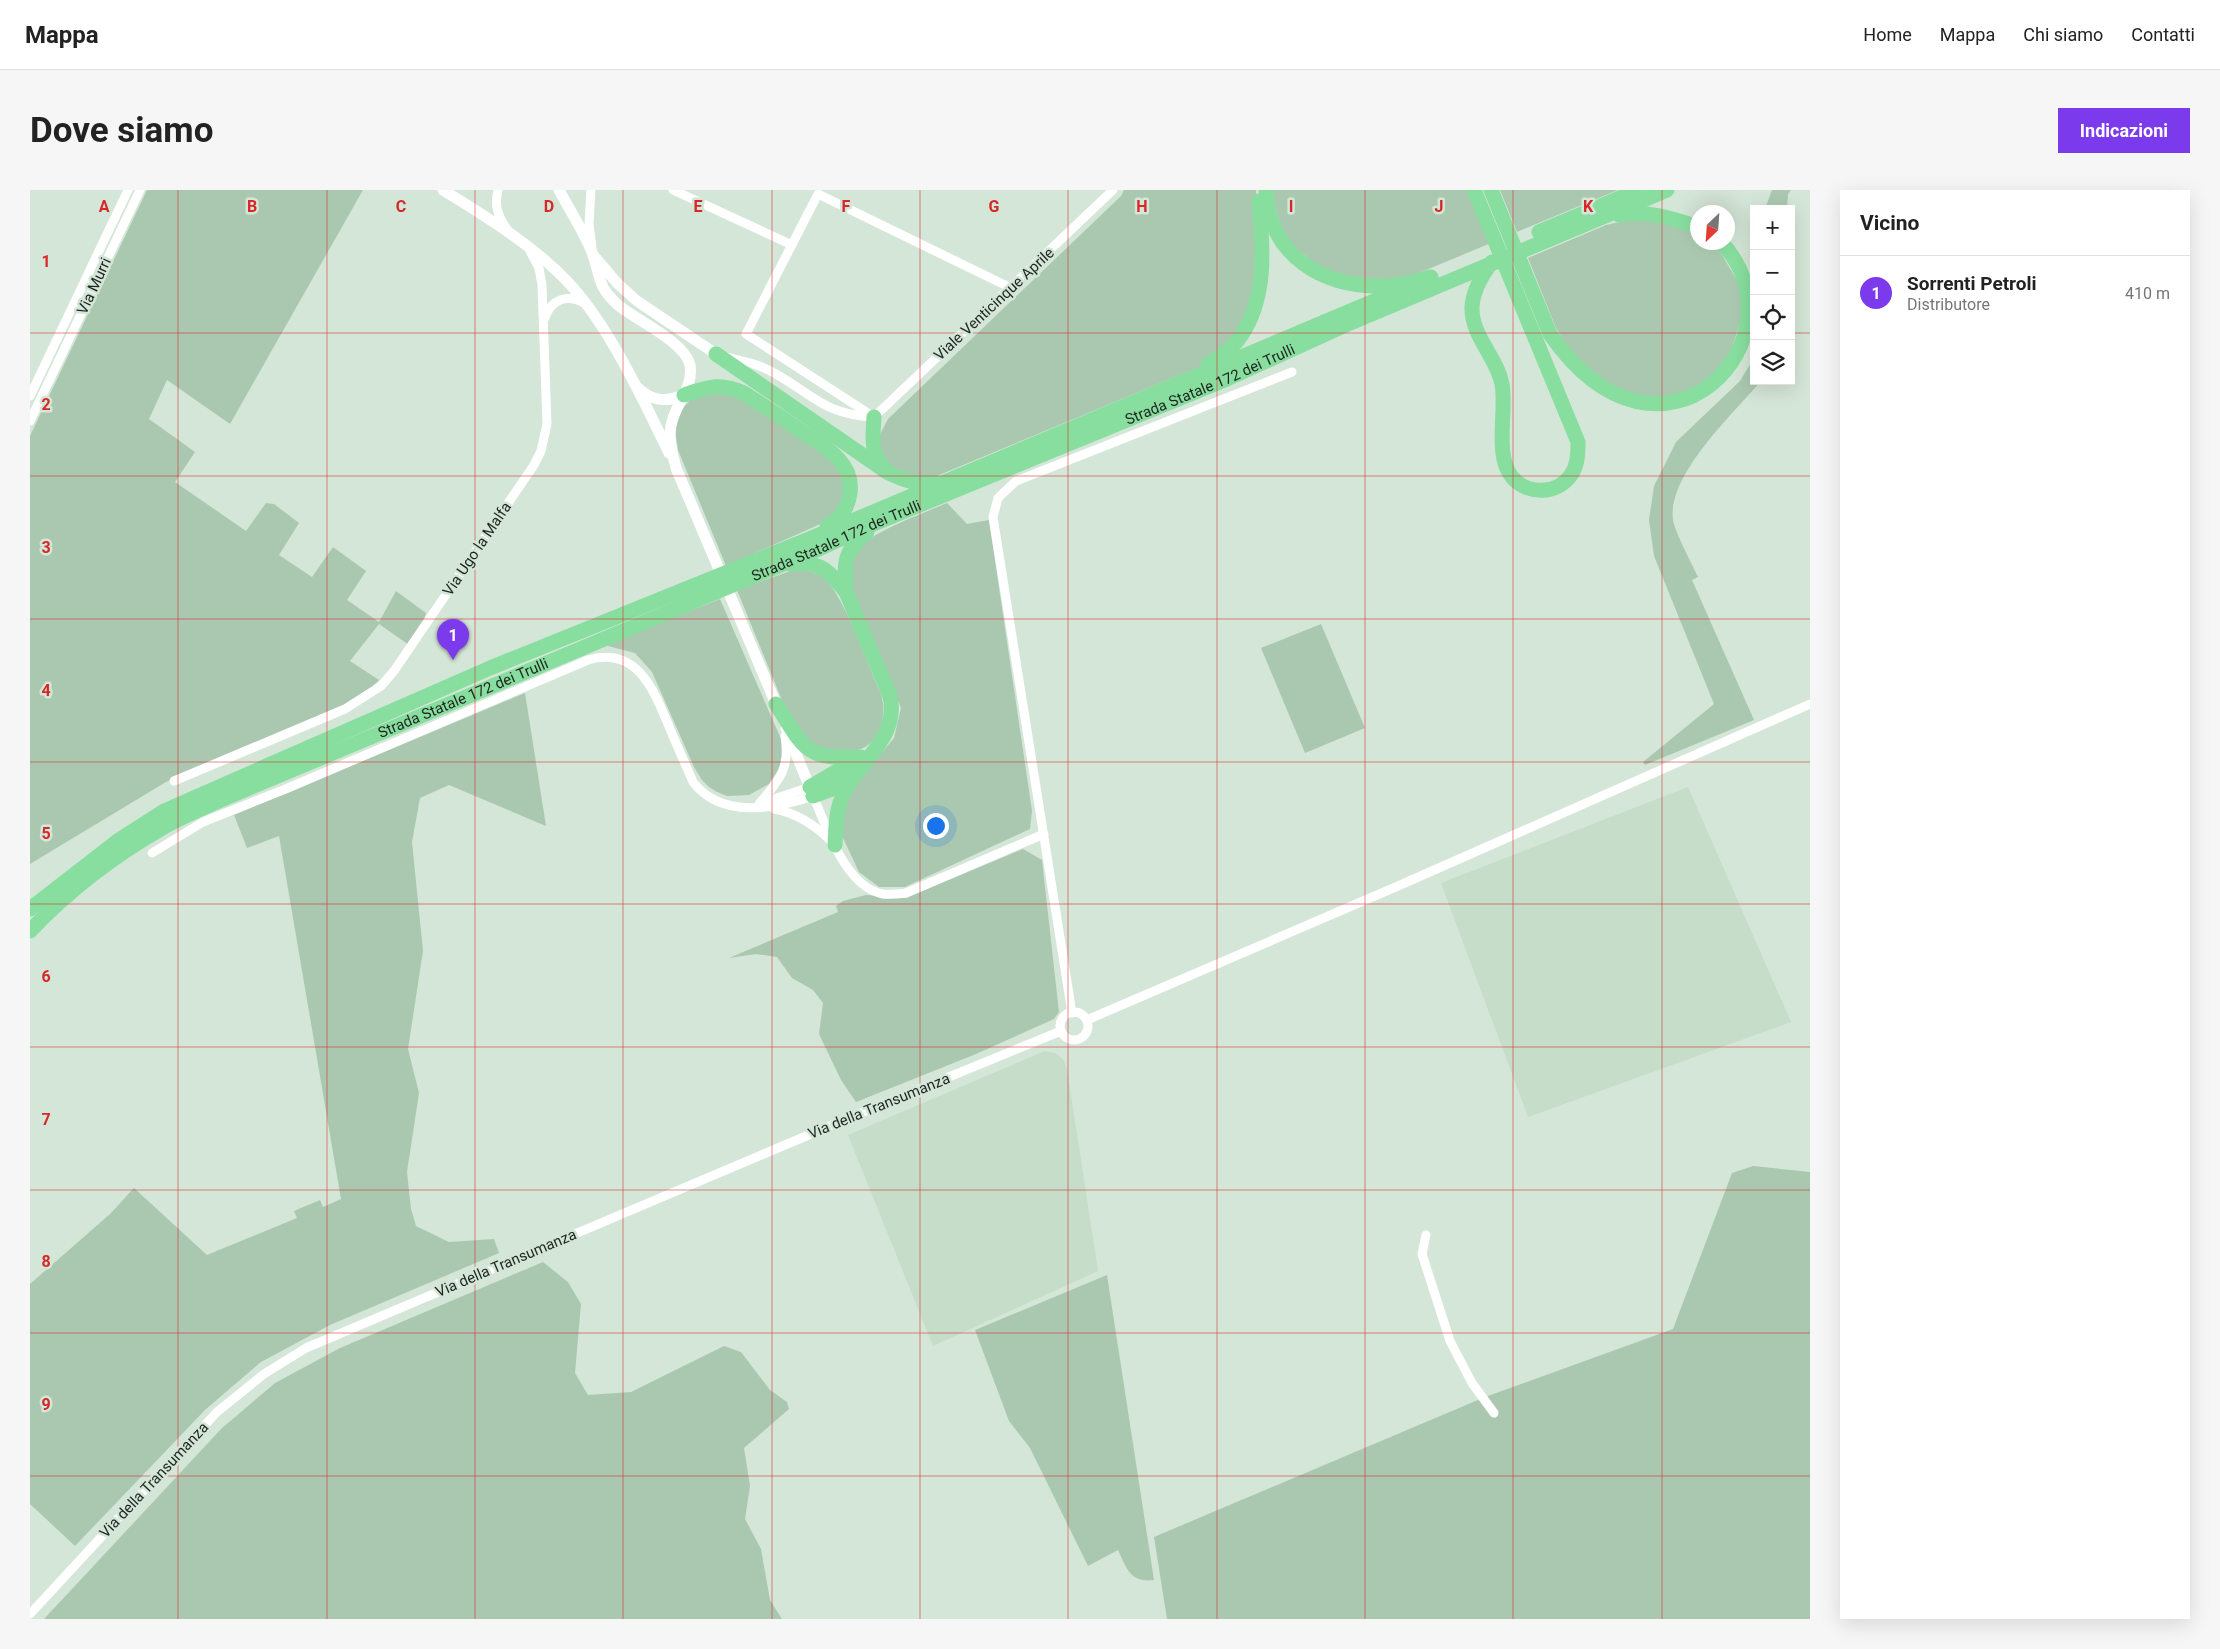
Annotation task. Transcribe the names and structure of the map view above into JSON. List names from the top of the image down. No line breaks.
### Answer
{"streets":{"highway":["Strada Statale 172 dei Trulli"],"street":["Via Murri","Viale Venticinque Aprile","Via Ugo la Malfa","Via della Transumanza"]},"north":"bottom left","page":{"header":"Mappa","nav":["Home","Mappa","Chi siamo","Contatti"],"buttons":"Indicazioni","title":"Dove siamo","heading":"Vicino","map_buttons":["+","−"],"list":[{"mark":"1","name":"Sorrenti Petroli","note":"Distributore","value":"410 m"}],"pins":"1"},"grid":{"columns":["A","B","C","D","E","F","G","H","I","J","K"],"rows":["1","2","3","4","5","6","7","8","9"]}}
